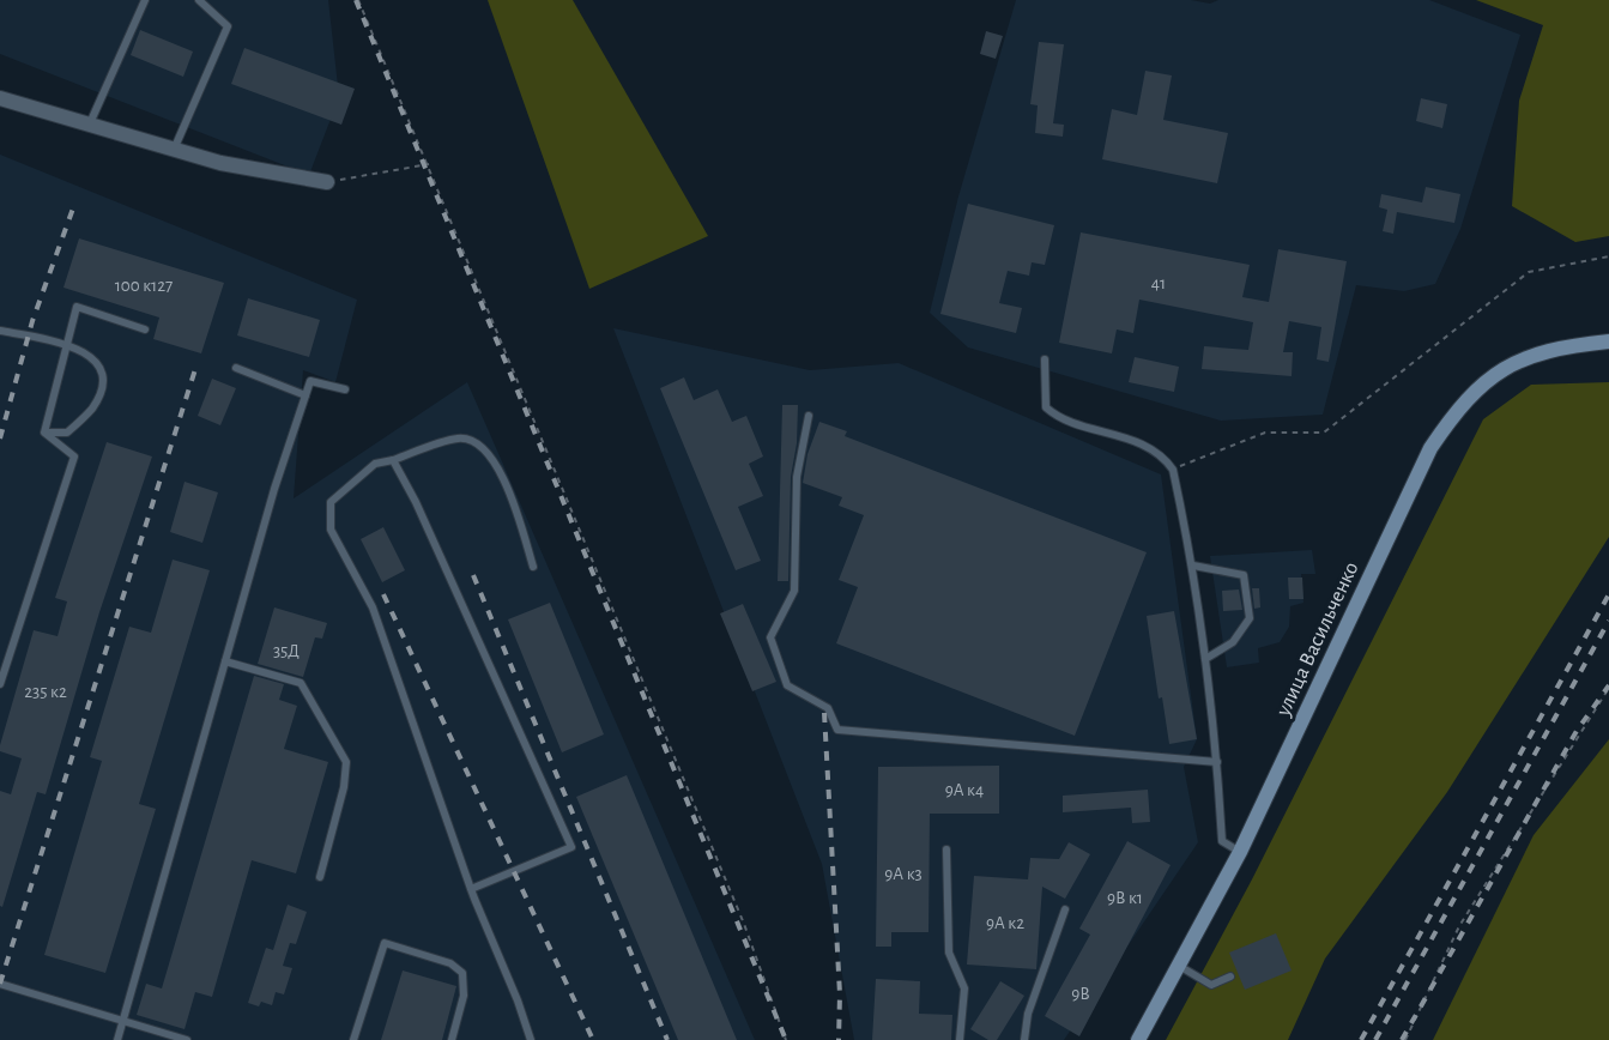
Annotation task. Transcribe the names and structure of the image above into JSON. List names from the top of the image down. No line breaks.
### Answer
{"streets":{"main road":["улица Васильченко"]},"house_numbers":["41","100 к127","35Д","235 к2","9А к4","9А к3","9В к1","9А к2","9В"]}
